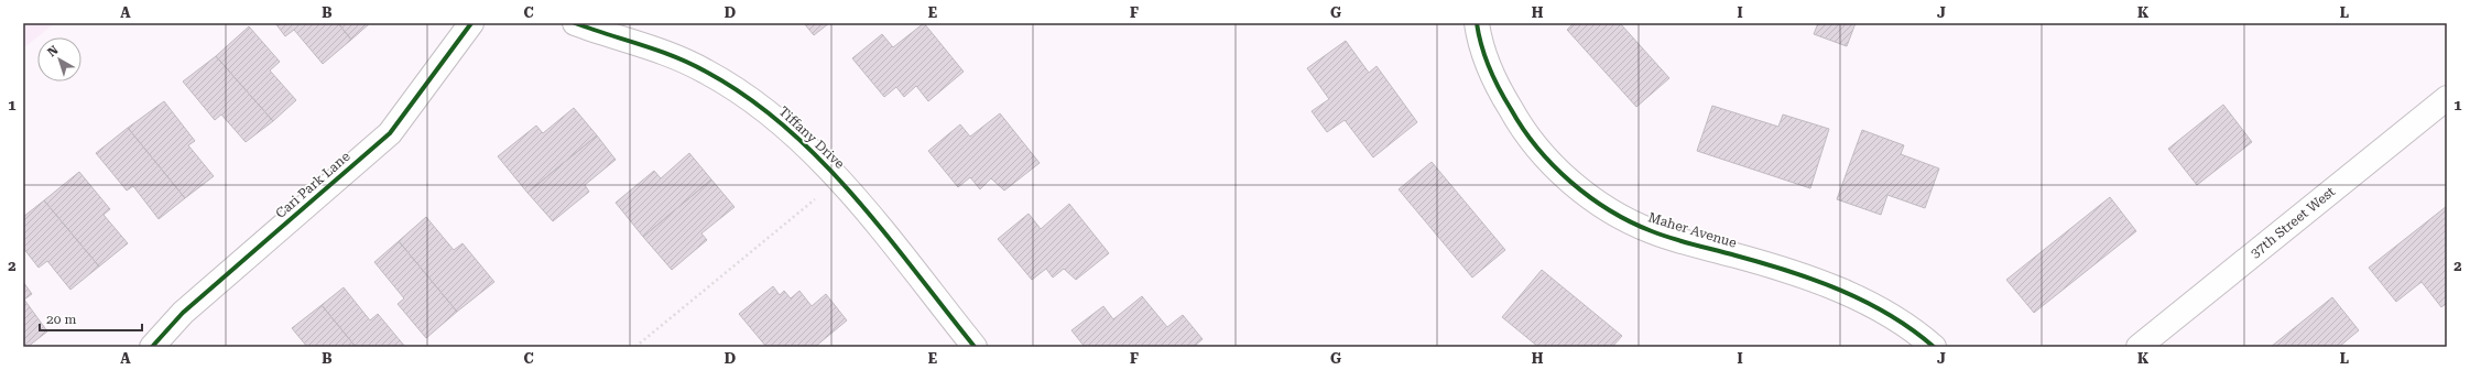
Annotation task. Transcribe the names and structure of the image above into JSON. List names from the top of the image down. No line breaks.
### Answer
{"streets":{"street":["Tiffany Drive","Cari Park Lane","37th Street West","Maher Avenue"]},"scale_bar":"20 m","north":"top left","grid":{"columns":["A","B","C","D","E","F","G","H","I","J","K","L"],"rows":["1","2"]}}
